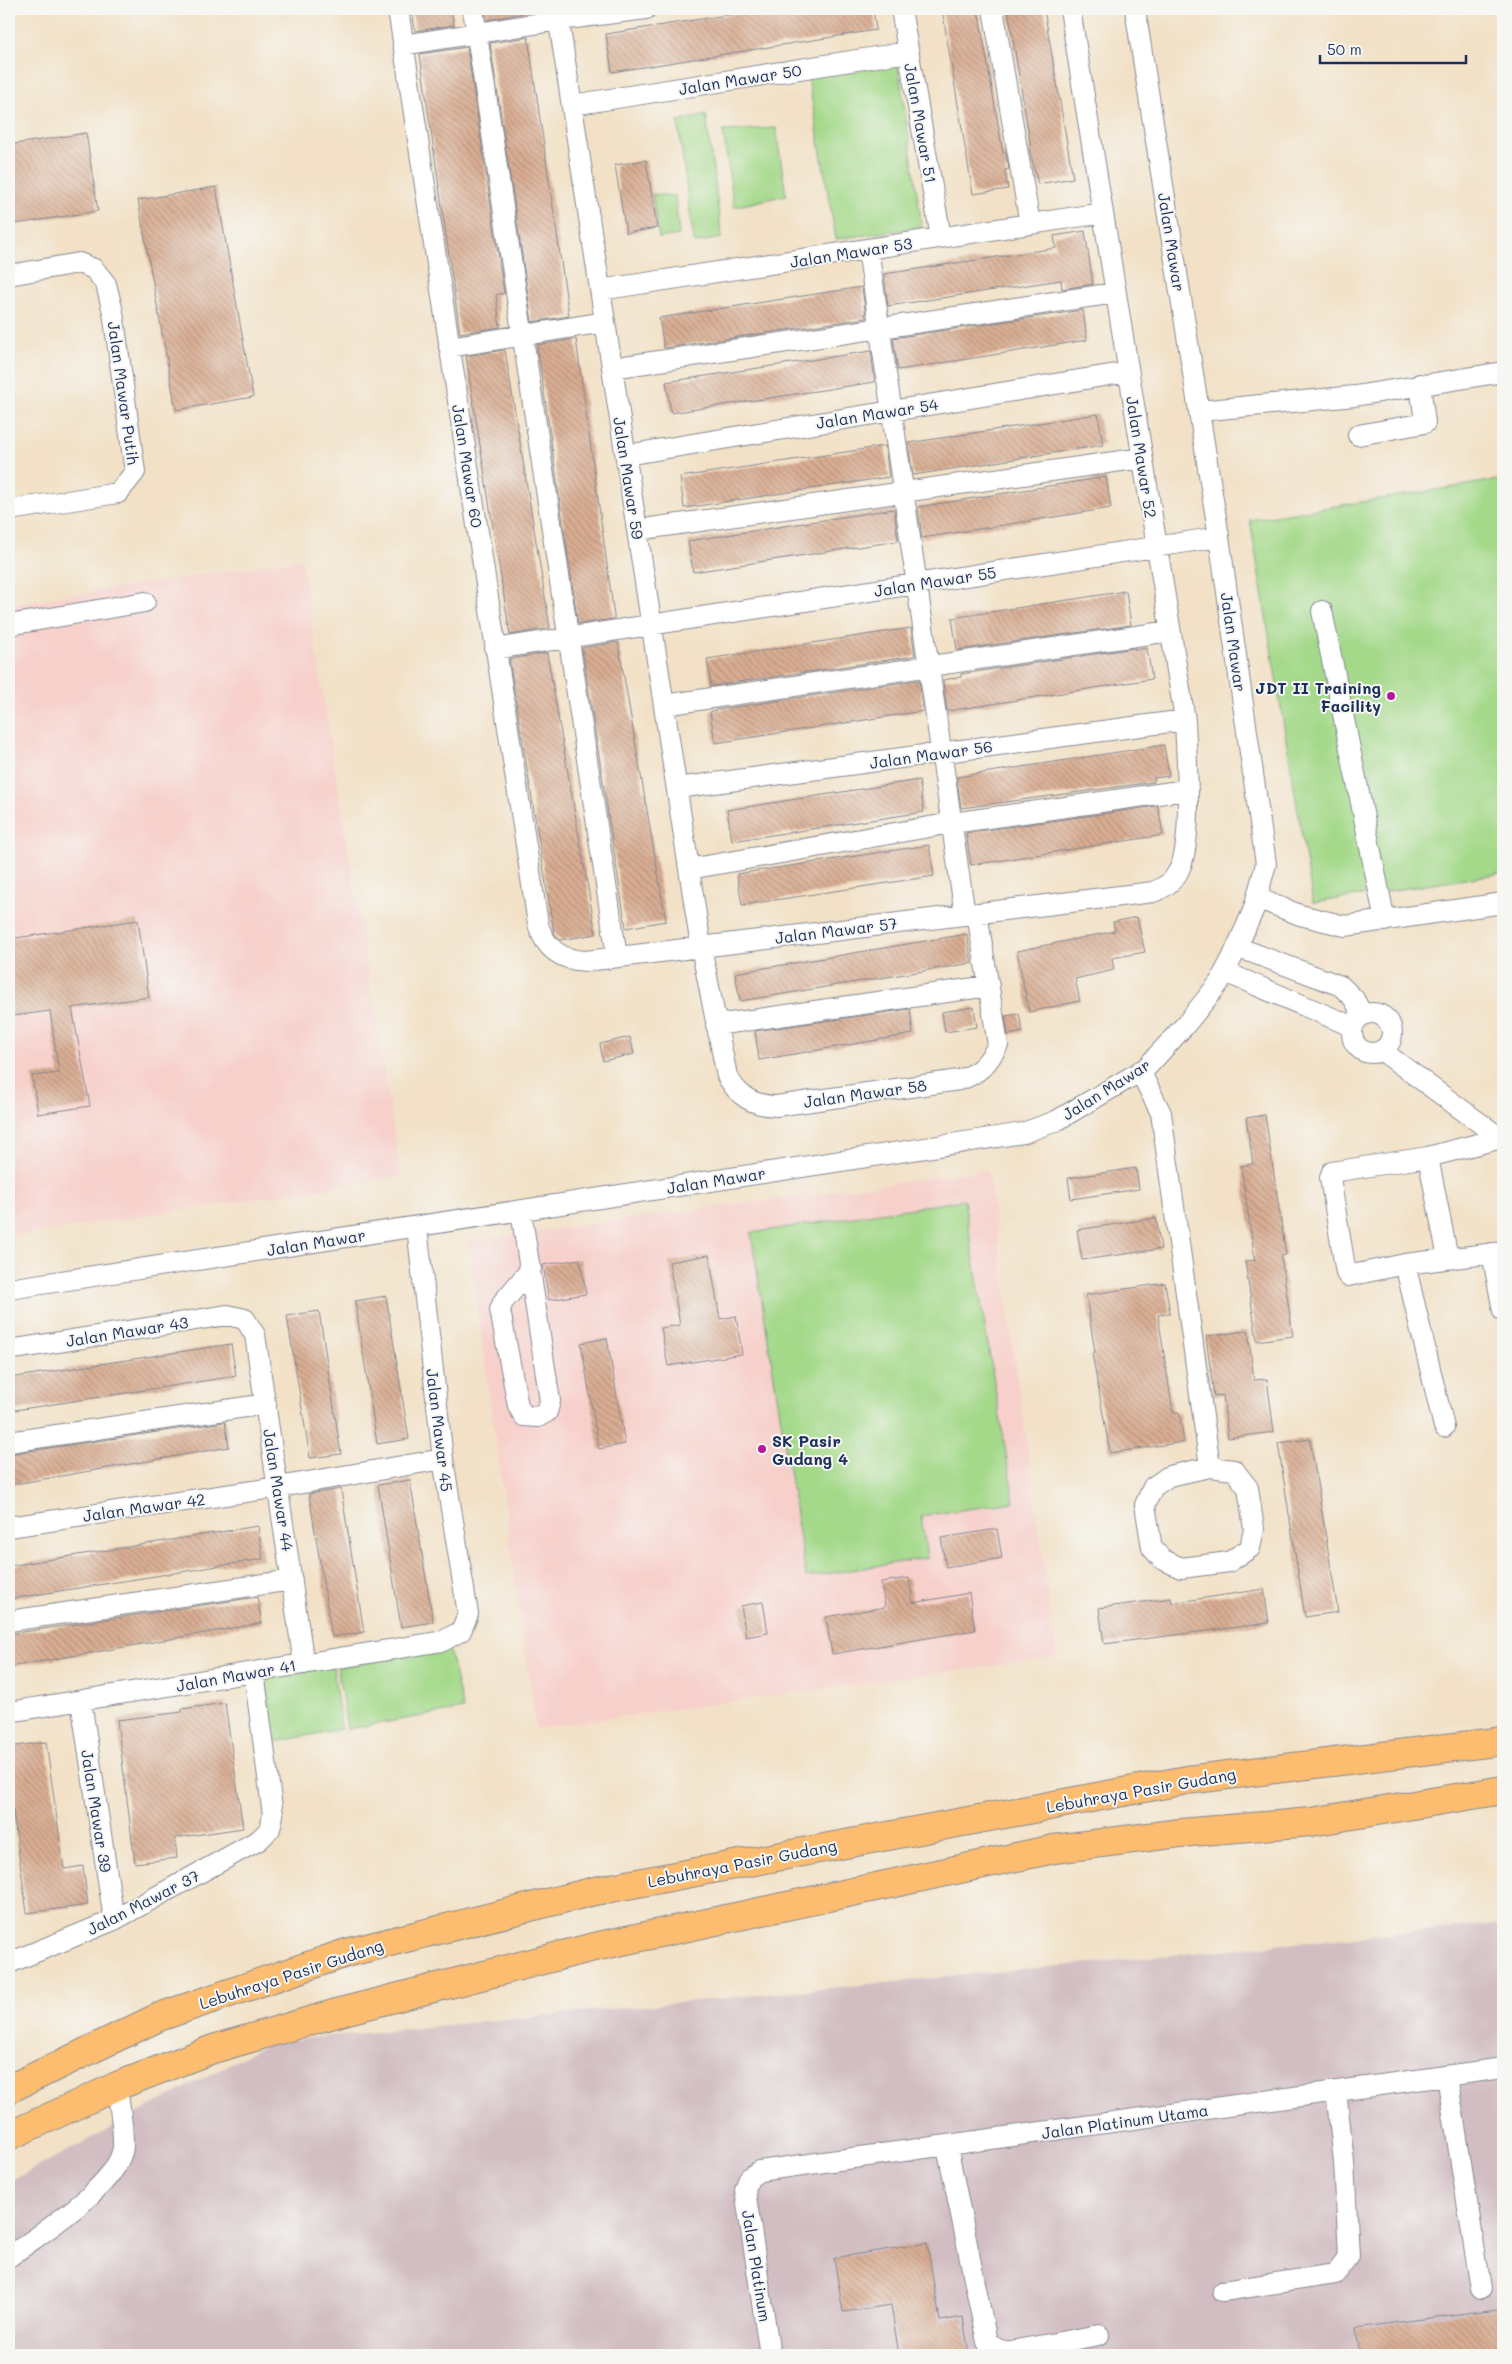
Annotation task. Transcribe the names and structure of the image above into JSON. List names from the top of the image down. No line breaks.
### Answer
{"streets":{"highway":["Lebuhraya Pasir Gudang"],"street":["Jalan Mawar 50","Jalan Mawar 51","Jalan Mawar","Jalan Mawar 53","Jalan Mawar Putih","Jalan Mawar 54","Jalan Mawar 52","Jalan Mawar 60","Jalan Mawar 59","Jalan Mawar 55","Jalan Mawar 56","Jalan Mawar 57","Jalan Mawar 58","Jalan Mawar 43","Jalan Mawar 45","Jalan Mawar 44","Jalan Mawar 42","Jalan Mawar 41","Jalan Mawar 39","Jalan Mawar 37","Jalan Platinum Utama","Jalan Platinum"]},"crossings":[["Jalan Mawar 50","Jalan Mawar 51"],["Jalan Mawar 50","Jalan Mawar 59"],["Jalan Mawar 51","Jalan Mawar 53"],["Jalan Mawar","Jalan Mawar 55"],["Jalan Mawar","Jalan Mawar 45"],["Jalan Mawar 53","Jalan Mawar 52"],["Jalan Mawar 53","Jalan Mawar 59"],["Jalan Mawar 53","Jalan Mawar 58"],["Jalan Mawar 54","Jalan Mawar 52"],["Jalan Mawar 54","Jalan Mawar 59"],["Jalan Mawar 54","Jalan Mawar 58"],["Jalan Mawar 52","Jalan Mawar 55"],["Jalan Mawar 52","Jalan Mawar 56"],["Jalan Mawar 52","Jalan Mawar 57"],["Jalan Mawar 60","Jalan Mawar 55"],["Jalan Mawar 60","Jalan Mawar 57"],["Jalan Mawar 59","Jalan Mawar 55"],["Jalan Mawar 59","Jalan Mawar 56"],["Jalan Mawar 59","Jalan Mawar 57"],["Jalan Mawar 59","Jalan Mawar 58"],["Jalan Mawar 55","Jalan Mawar 58"],["Jalan Mawar 56","Jalan Mawar 58"],["Jalan Mawar 57","Jalan Mawar 58"],["Jalan Mawar 43","Jalan Mawar 44"],["Jalan Mawar 45","Jalan Mawar 42"],["Jalan Mawar 45","Jalan Mawar 41"],["Jalan Mawar 44","Jalan Mawar 42"],["Jalan Mawar 44","Jalan Mawar 41"],["Jalan Mawar 41","Jalan Mawar 39"],["Jalan Mawar 41","Jalan Mawar 37"],["Jalan Mawar 39","Jalan Mawar 37"],["Jalan Platinum Utama","Jalan Platinum"]],"places":["JDT II Training Facility","SK Pasir Gudang 4"],"scale_bar":"50 m"}
